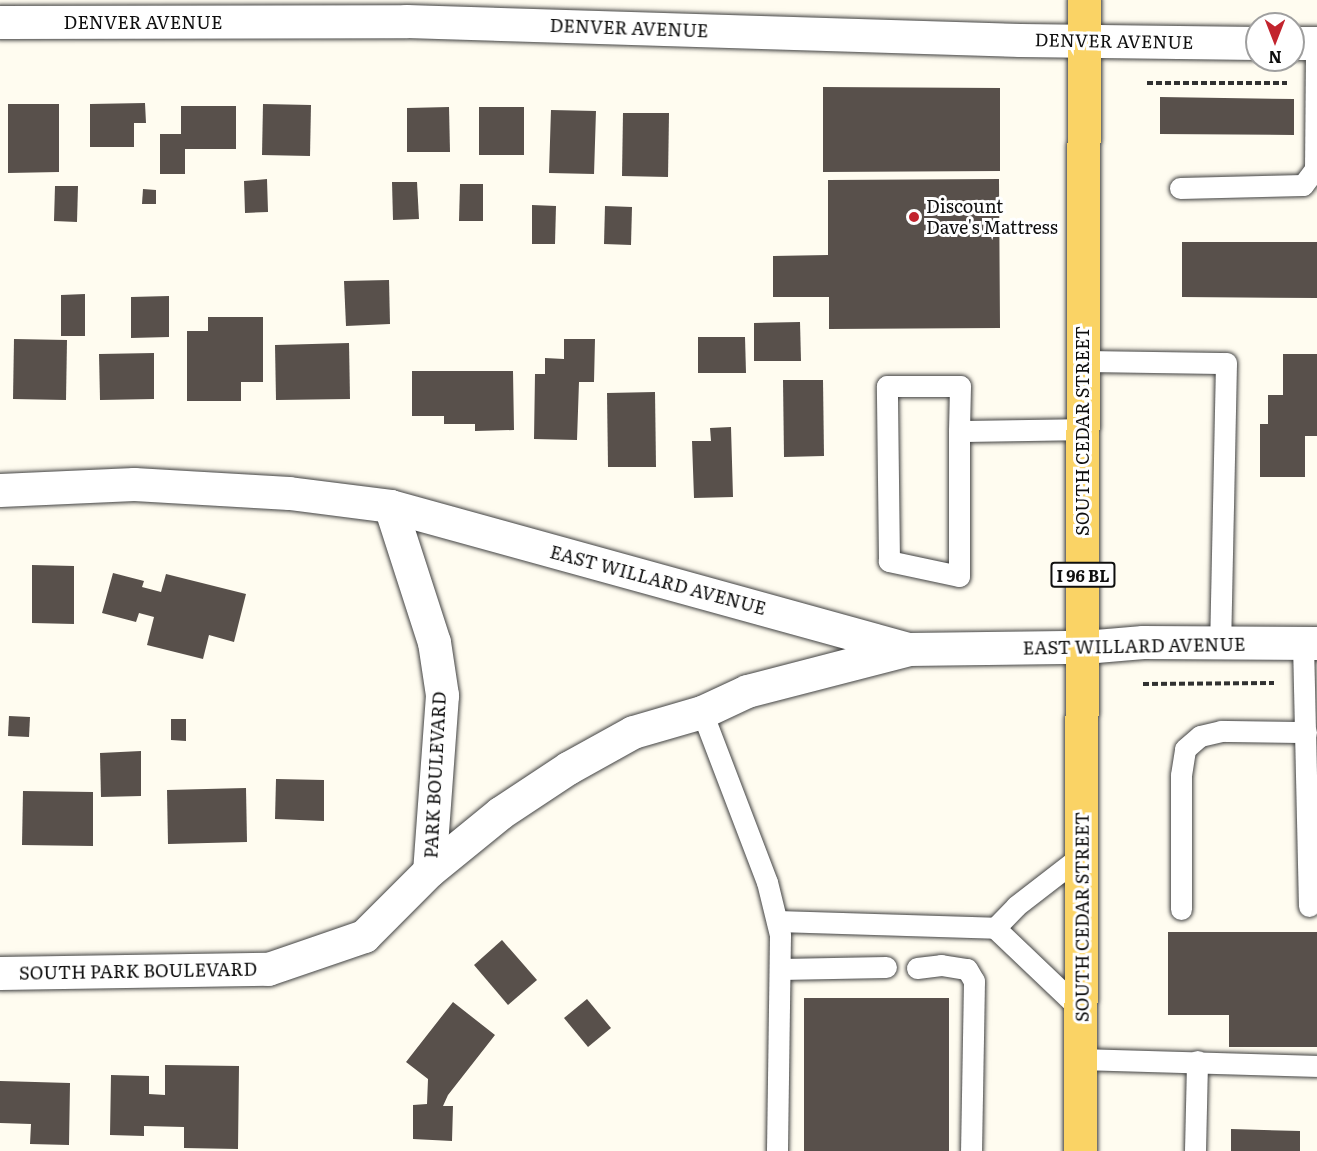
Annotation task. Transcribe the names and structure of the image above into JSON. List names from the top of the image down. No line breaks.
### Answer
{"streets":{"main road":["SOUTH CEDAR STREET","I 96 BL"],"street":["DENVER AVENUE","EAST WILLARD AVENUE","PARK BOULEVARD","SOUTH PARK BOULEVARD"]},"crossings":[["DENVER AVENUE","SOUTH CEDAR STREET"],["SOUTH CEDAR STREET","EAST WILLARD AVENUE"],["EAST WILLARD AVENUE","PARK BOULEVARD"],["PARK BOULEVARD","SOUTH PARK BOULEVARD"]],"places":["Discount Dave's Mattress"],"north":"bottom"}
